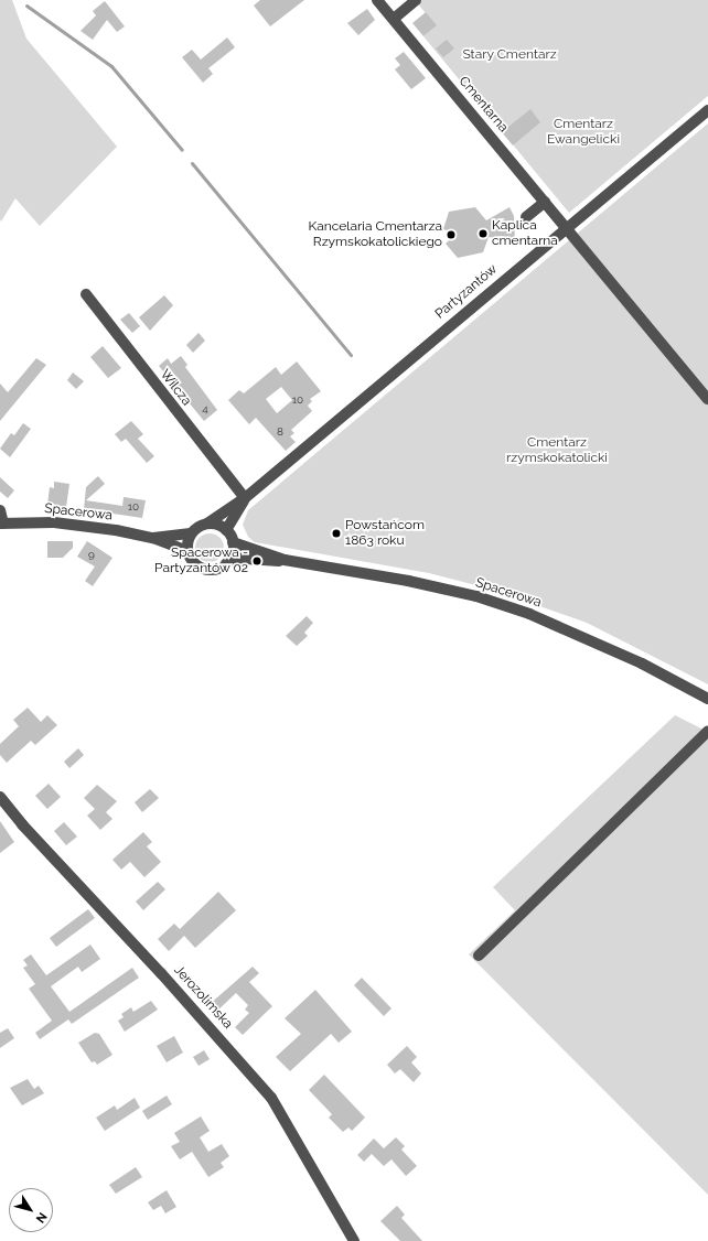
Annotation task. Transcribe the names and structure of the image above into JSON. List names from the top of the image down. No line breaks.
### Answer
{"streets":{"street":["Cmentarna","Partyzantów","Wilcza","Spacerowa","Jerozolimska"]},"crossings":[["Cmentarna","Partyzantów"],["Partyzantów","Wilcza"],["Partyzantów","Spacerowa"]],"parks":["Stary Cmentarz","Cmentarz Ewangelicki","Cmentarz rzymskokatolicki"],"places":["Kaplica cmentarna","Kancelaria Cmentarza Rzymskokatolickiego","Powstańcom 1863 roku","Spacerowa - Partyzantów 02"],"house_numbers":["10","4","8","10","9"],"north":"bottom right"}
